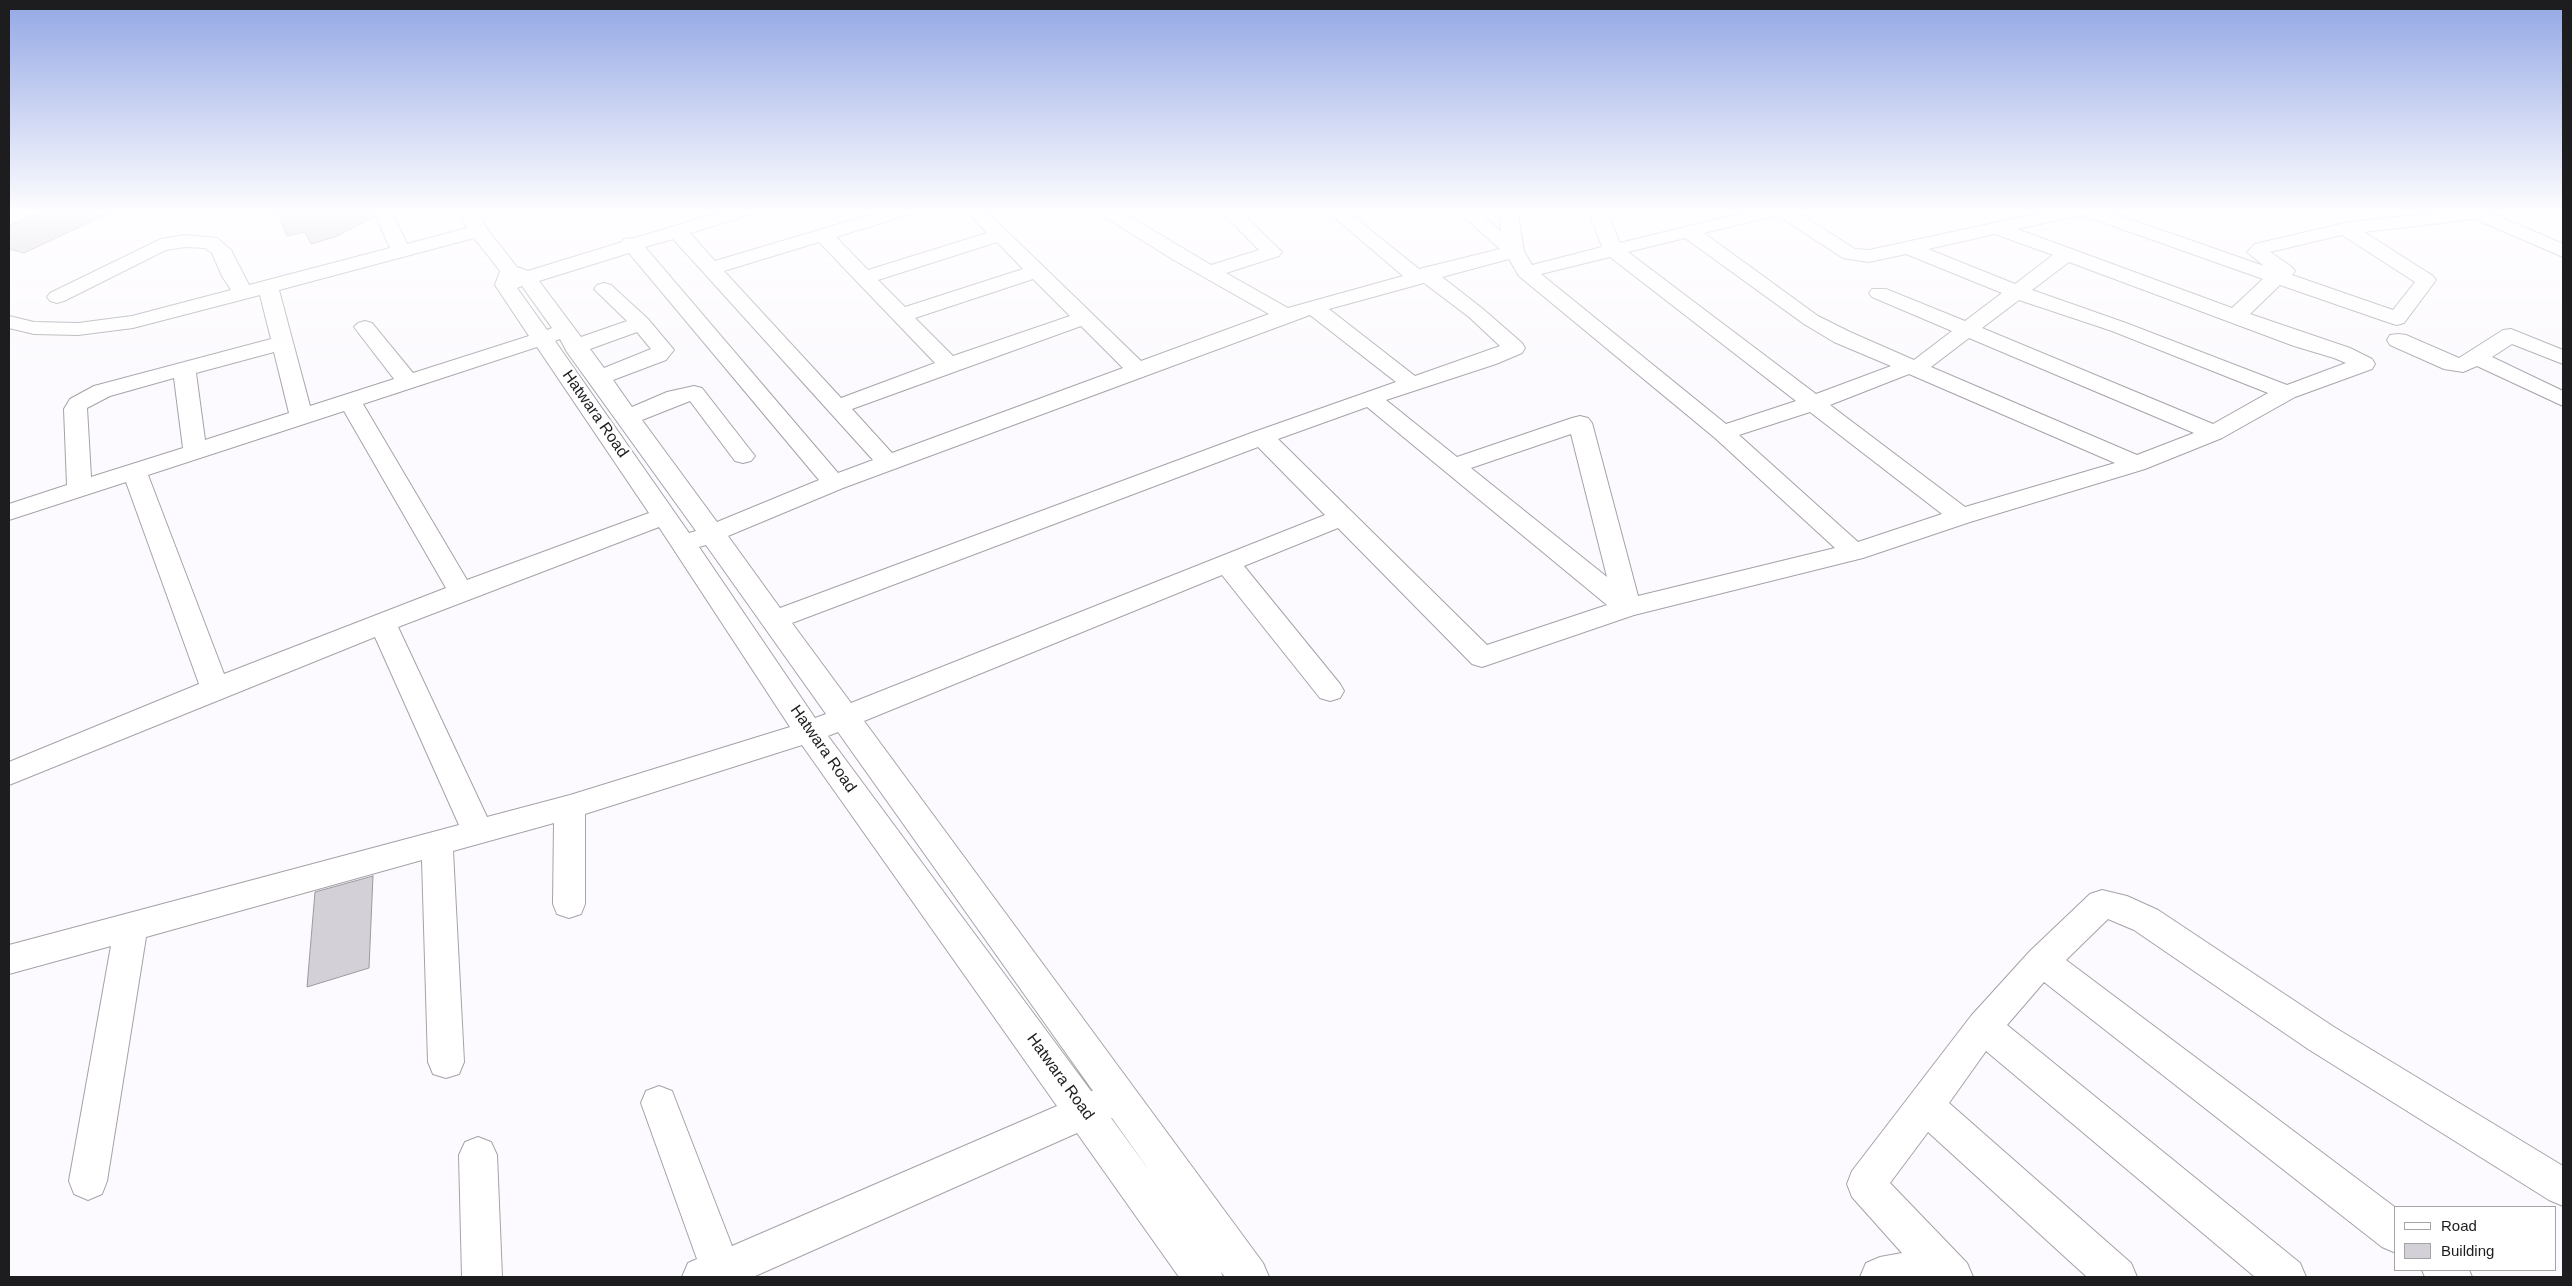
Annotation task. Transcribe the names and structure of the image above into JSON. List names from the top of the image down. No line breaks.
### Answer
{"streets":{"street":["Hatwara Road"]},"legend":["Road","Building"]}
